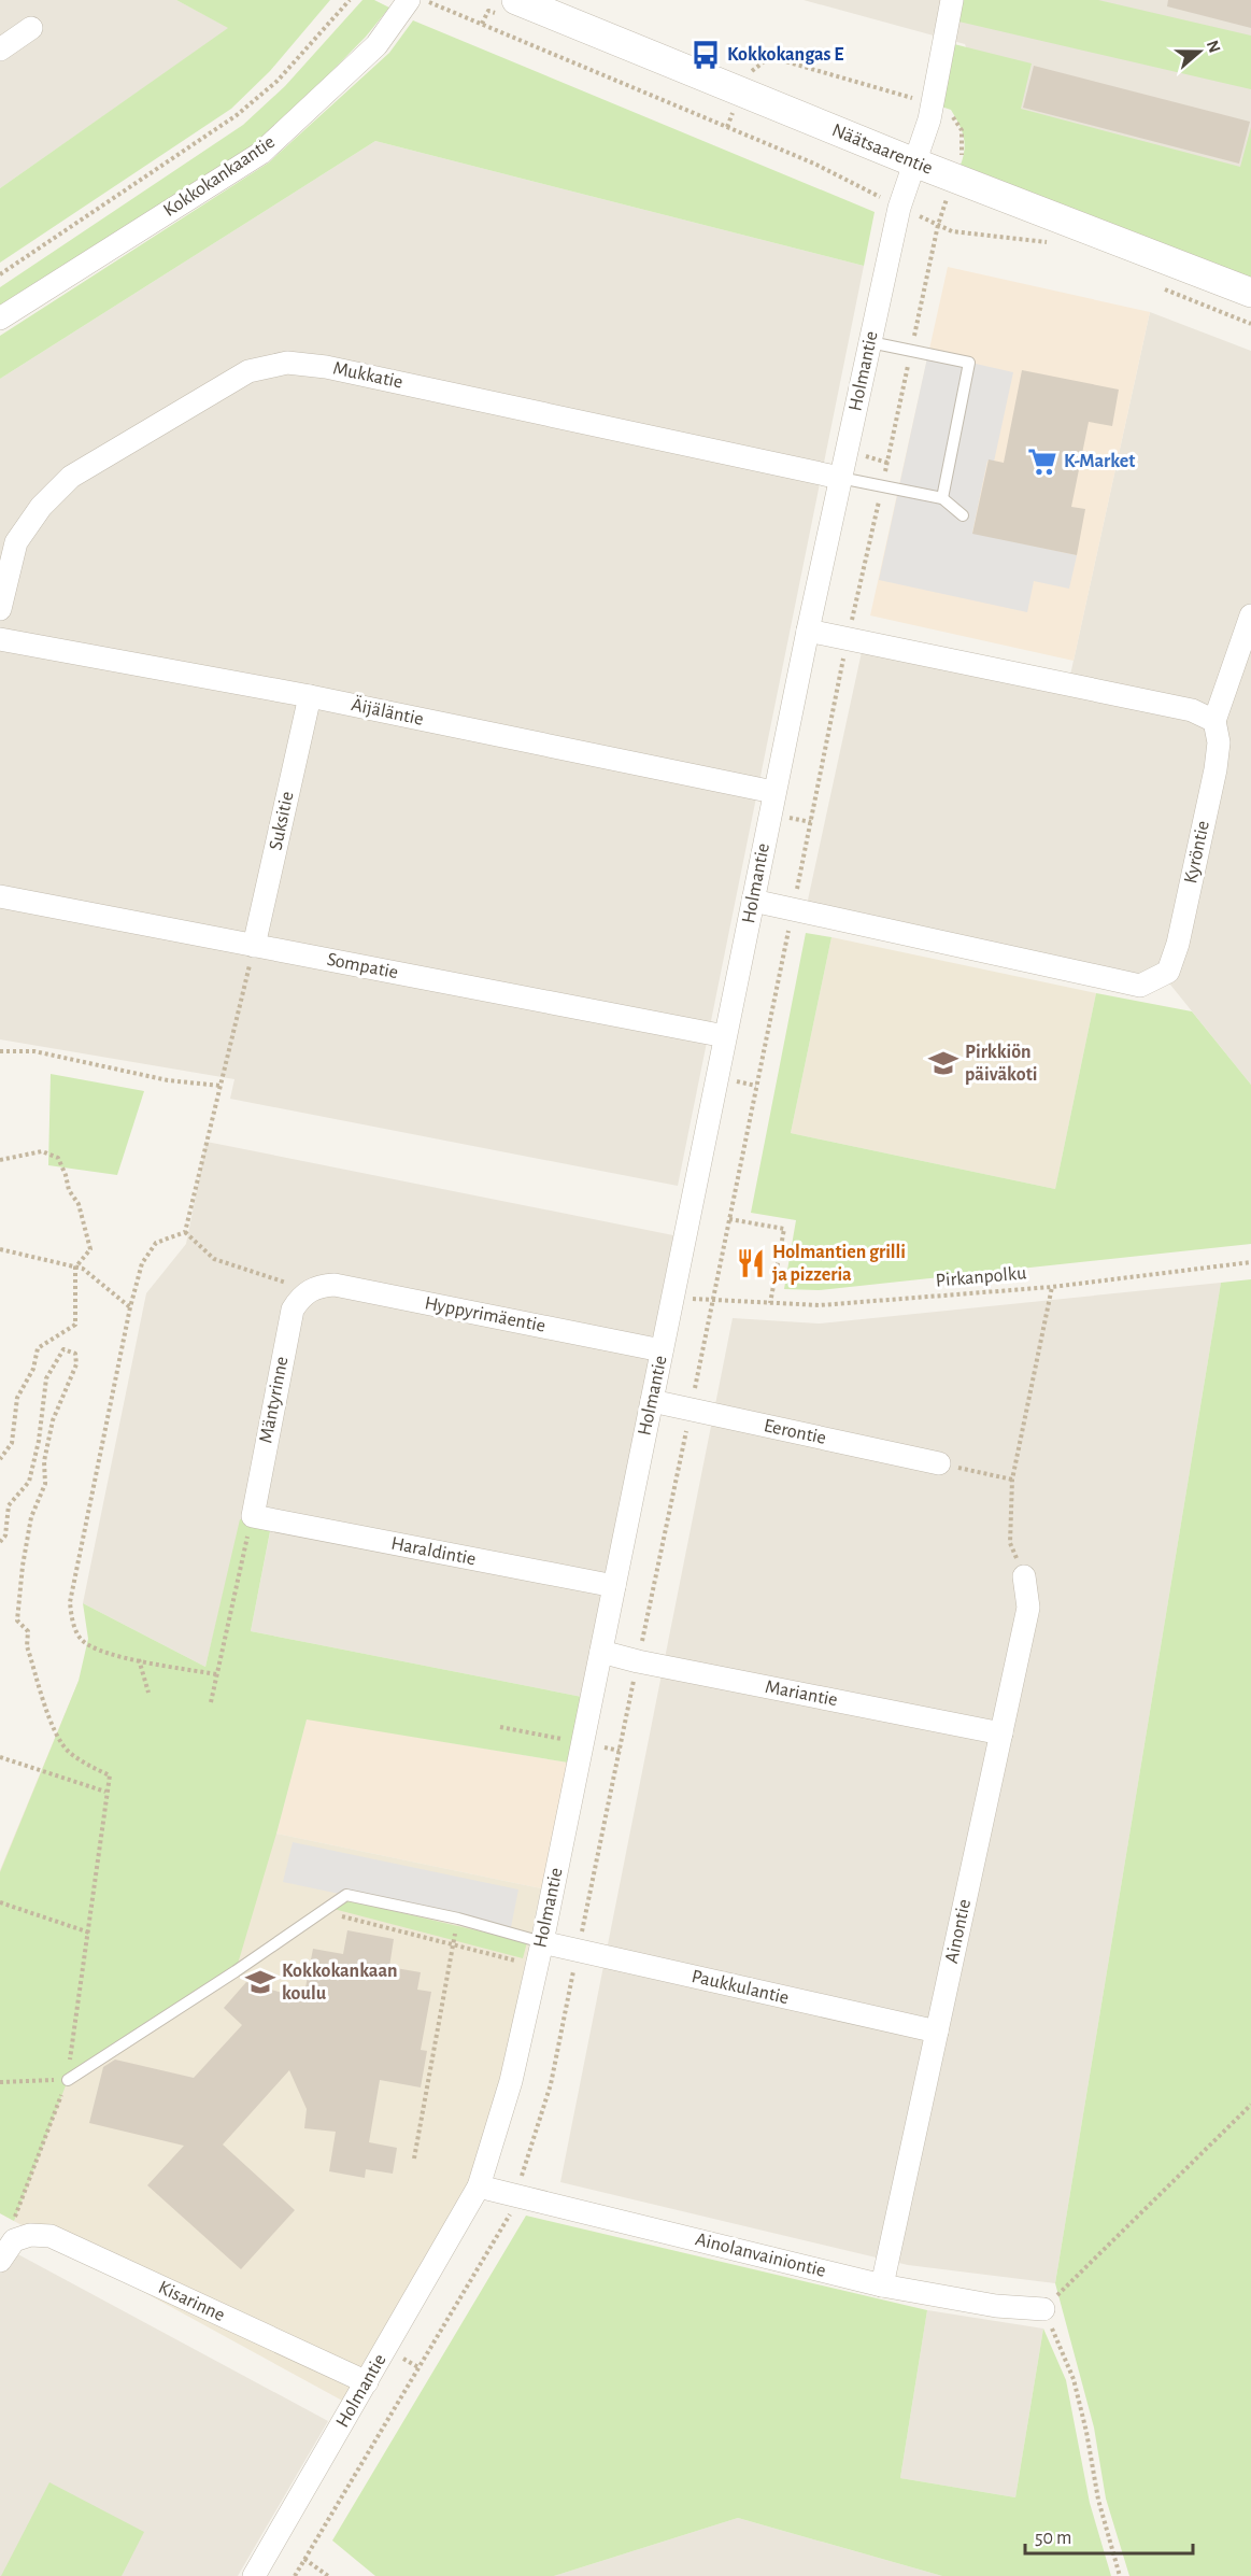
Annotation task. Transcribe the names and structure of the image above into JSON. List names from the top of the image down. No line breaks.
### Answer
{"streets":{"street":["Näätsaarentie","Kokkokankaantie","Holmantie","Mukkatie","Äijäläntie","Suksitie","Kyröntie","Sompatie","Hyppyrimäentie","Mäntyrinne","Eerontie","Haraldintie","Mariantie","Ainontie","Paukkulantie","Ainolanvainiontie","Kisarinne"],"path":["Pirkanpolku"]},"crossings":[["Näätsaarentie","Holmantie"],["Holmantie","Mukkatie"],["Holmantie","Äijäläntie"],["Holmantie","Kyröntie"],["Holmantie","Sompatie"],["Holmantie","Pirkanpolku"],["Holmantie","Hyppyrimäentie"],["Holmantie","Eerontie"],["Holmantie","Haraldintie"],["Holmantie","Mariantie"],["Holmantie","Paukkulantie"],["Holmantie","Ainolanvainiontie"],["Holmantie","Kisarinne"],["Äijäläntie","Suksitie"],["Suksitie","Sompatie"],["Hyppyrimäentie","Mäntyrinne"],["Mäntyrinne","Haraldintie"],["Mariantie","Ainontie"],["Ainontie","Paukkulantie"],["Ainontie","Ainolanvainiontie"]],"places":{"bus stop":["Kokkokangas E"],"supermarket":["K-Market"],"school or university":["Pirkkiön päiväkoti","Kokkokankaan koulu"],"restaurant":["Holmantien grilli ja pizzeria"]},"scale_bar":"50 m","north":"right"}
